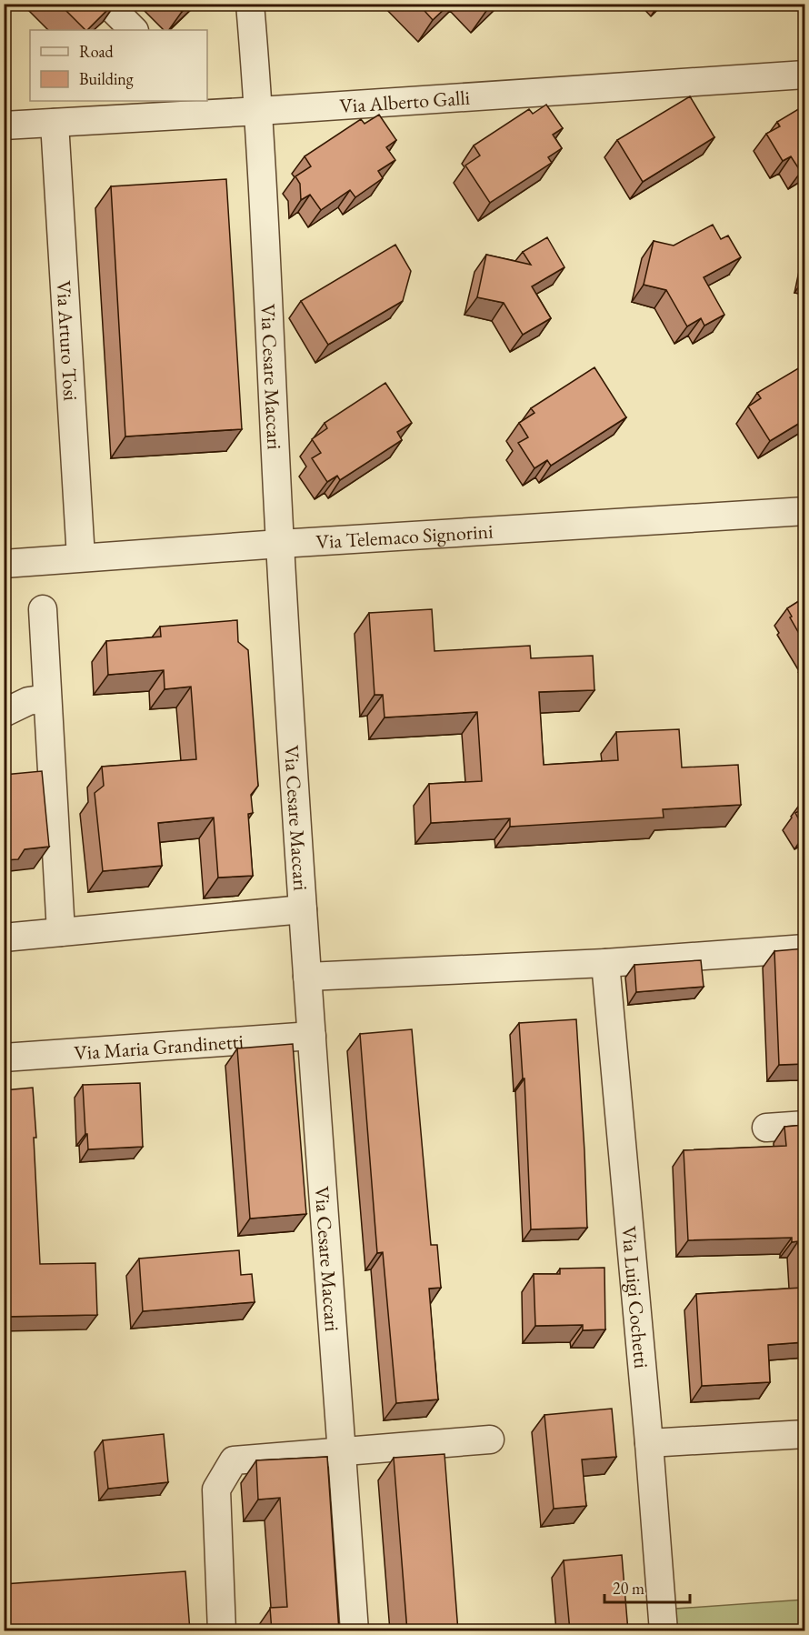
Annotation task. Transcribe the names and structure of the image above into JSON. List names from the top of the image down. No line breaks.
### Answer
{"streets":{"street":["Via Alberto Galli","Via Arturo Tosi","Via Cesare Maccari","Via Telemaco Signorini","Via Maria Grandinetti","Via Luigi Cochetti"]},"crossings":[["Via Alberto Galli","Via Arturo Tosi"],["Via Alberto Galli","Via Cesare Maccari"],["Via Arturo Tosi","Via Telemaco Signorini"],["Via Cesare Maccari","Via Telemaco Signorini"],["Via Cesare Maccari","Via Maria Grandinetti"]],"legend":["Road","Building"],"scale_bar":"20 m"}
